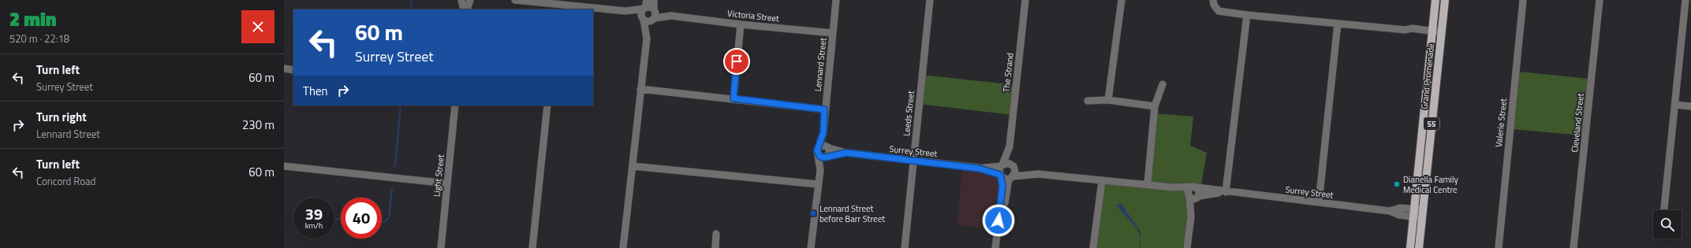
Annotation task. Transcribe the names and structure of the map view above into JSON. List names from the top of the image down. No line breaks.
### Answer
{"streets":{"main road":["Grand Promenade","55"],"street":["Victoria Street","Lennard Street","The Strand","Leeds Street","Valerie Street","Cleveland Street","Surrey Street","Light Street"]},"crossings":[["Victoria Street","Lennard Street"],["Lennard Street","Surrey Street"],["The Strand","Surrey Street"],["Grand Promenade","Surrey Street"],["Leeds Street","Surrey Street"]],"places":{"other":["Dianella Family Medical Centre"],"transit":["Lennard Street before Barr Street"]},"page":{"heading":["2 min","520 m · 22:18"],"turn":["60 m","Surrey Street"],"list":[{"name":"Turn left","note":"Surrey Street","value":"60 m"},{"name":"Turn right","note":"Lennard Street","value":"230 m"},{"name":"Turn left","note":"Concord Road","value":"60 m"}],"then":"Then","speed":"39 km/h","limit":"40"}}
